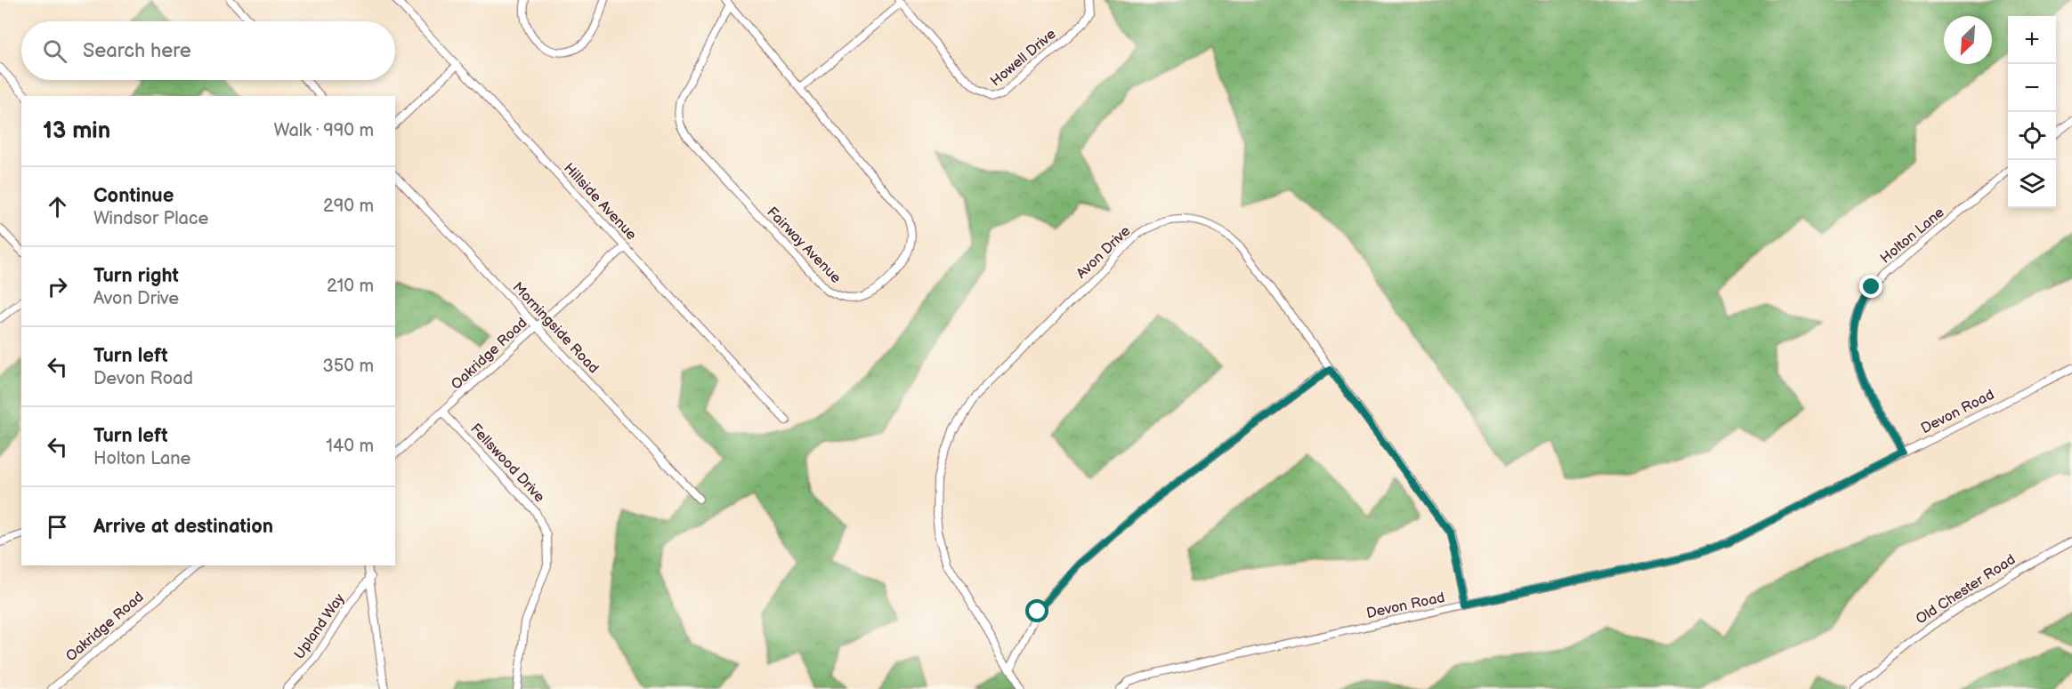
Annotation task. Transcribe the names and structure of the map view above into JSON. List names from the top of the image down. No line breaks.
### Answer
{"streets":{"street":["Howell Drive","Hillside Avenue","Holton Lane","Fairway Avenue","Avon Drive","Morningside Road","Oakridge Road","Devon Road","Fellswood Drive","Old Chester Road","Upland Way"]},"crossings":[["Hillside Avenue","Oakridge Road"],["Holton Lane","Devon Road"],["Avon Drive","Devon Road"],["Morningside Road","Oakridge Road"],["Oakridge Road","Fellswood Drive"]],"north":"bottom left","page":{"map_buttons":["+","−"],"search":"Search here","heading":["13 min","Walk · 990 m"],"list":[["Continue","Windsor Place","290 m"],["Turn right","Avon Drive","210 m"],["Turn left","Devon Road","350 m"],["Turn left","Holton Lane","140 m"],"Arrive at destination"]}}
